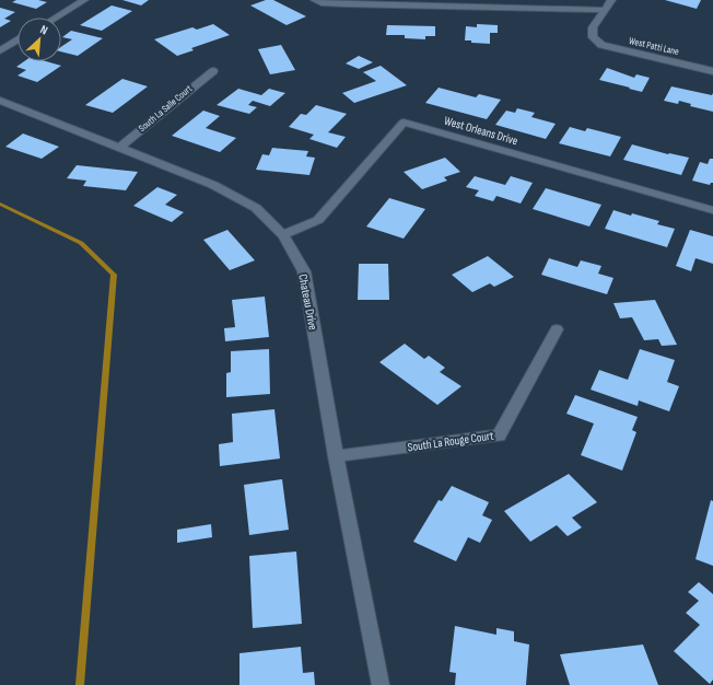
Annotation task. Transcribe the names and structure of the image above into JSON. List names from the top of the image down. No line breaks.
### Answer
{"streets":{"street":["West Patti Lane","South La Salle Court","West Orleans Drive","Chateau Drive","South La Rouge Court"]},"crossings":[["South La Salle Court","Chateau Drive"],["West Orleans Drive","Chateau Drive"],["Chateau Drive","South La Rouge Court"]],"north":"top right"}
